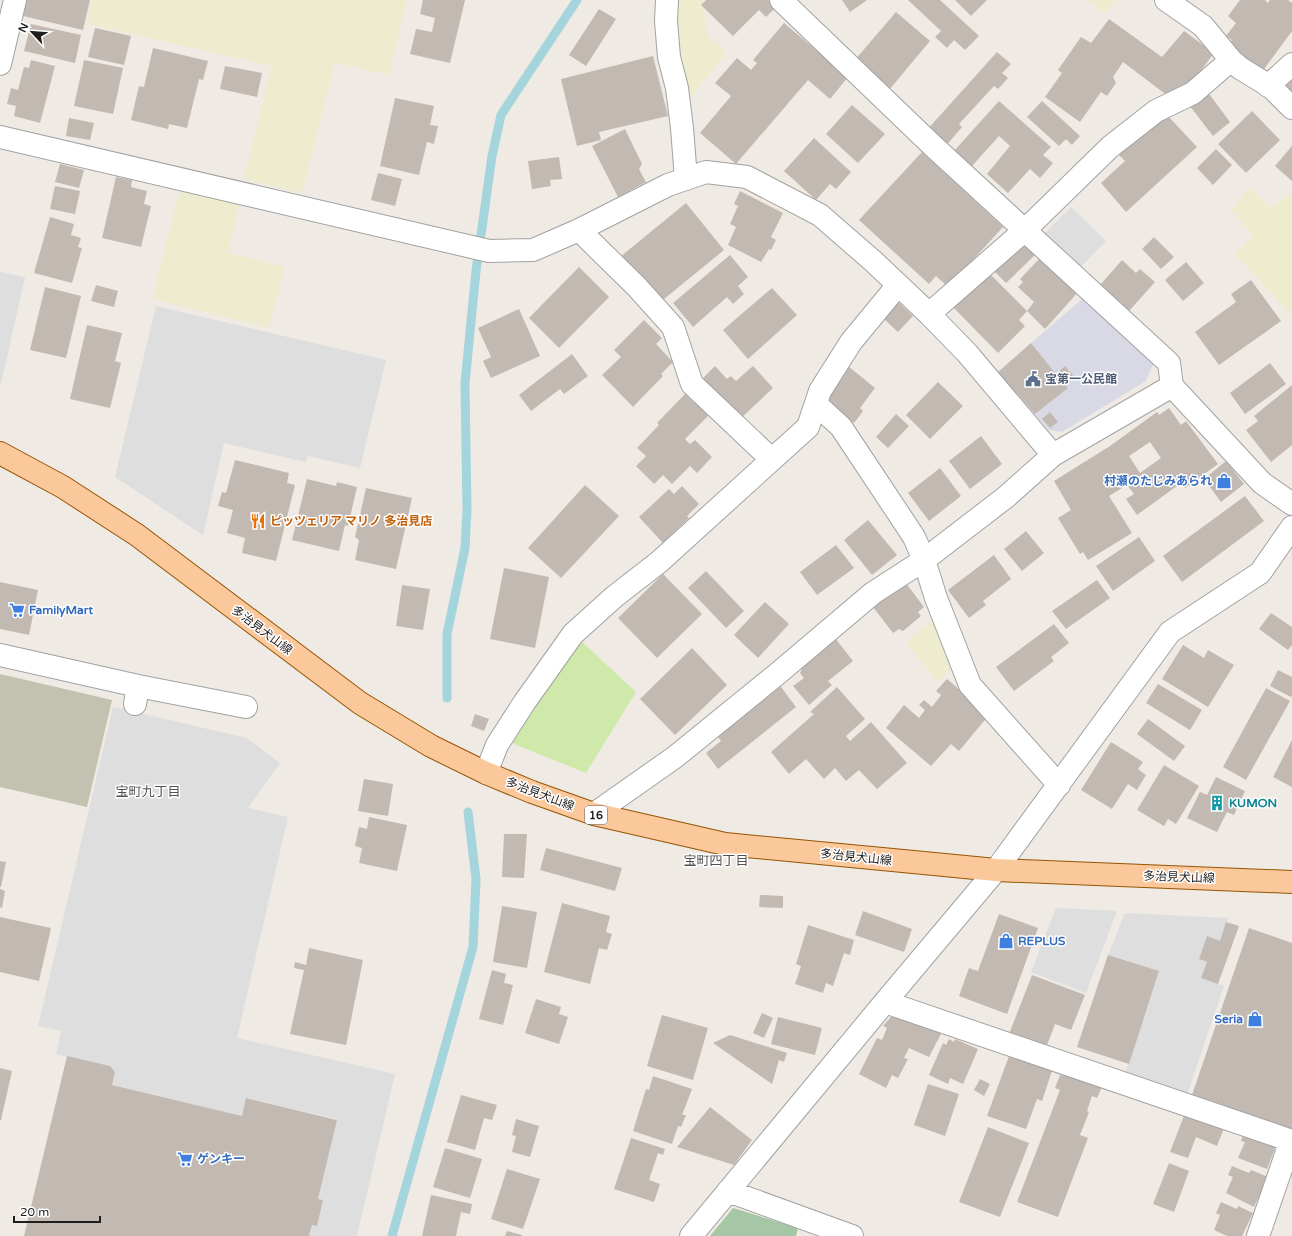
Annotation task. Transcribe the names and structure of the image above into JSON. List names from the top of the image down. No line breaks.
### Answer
{"streets":{"main road":["多治見犬山線","16"]},"districts":["宝町九丁目","宝町四丁目"],"places":{"public building":["宝第一公民館"],"shop":["村瀬のたじみあられ","REPLUS","Seria"],"restaurant":["ピッツェリア マリノ 多治見店"],"supermarket":["FamilyMart","ゲンキー"],"building":["KUMON"]},"scale_bar":"20 m","north":"top left"}
